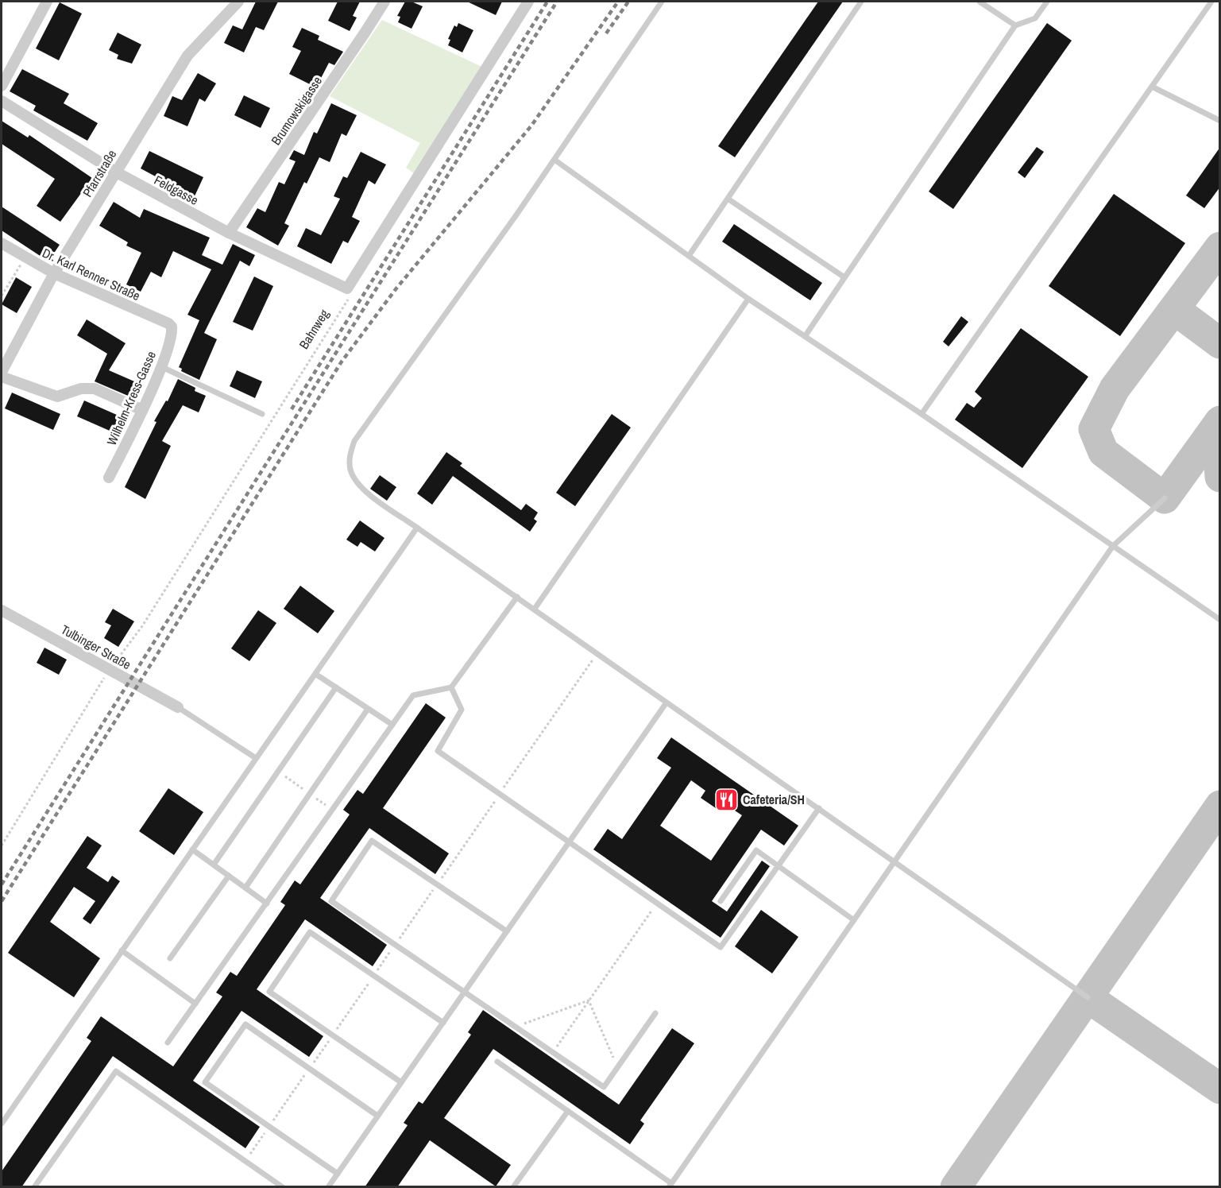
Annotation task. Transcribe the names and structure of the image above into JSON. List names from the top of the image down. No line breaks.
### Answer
{"streets":{"street":["Brumowskigasse","Pfarrstraße","Feldgasse","Dr. Karl Renner Straße","Wilhelm-Kress-Gasse","Tulbinger Straße"],"path":["Bahnweg"]},"crossings":[["Brumowskigasse","Feldgasse"],["Pfarrstraße","Feldgasse"],["Pfarrstraße","Dr. Karl Renner Straße"],["Feldgasse","Bahnweg"],["Dr. Karl Renner Straße","Wilhelm-Kress-Gasse"],["Bahnweg","Tulbinger Straße"]],"places":{"restaurant":["Cafeteria/SH"]}}
